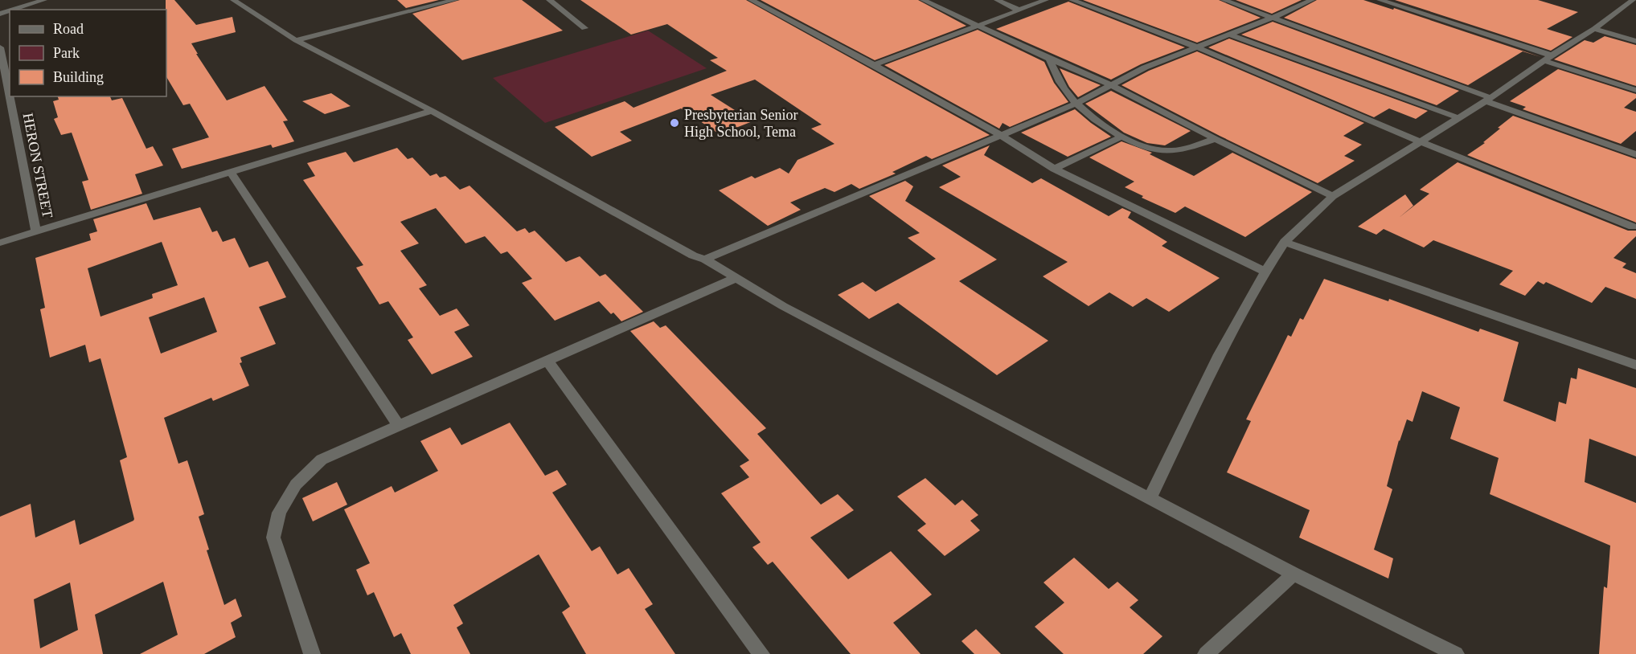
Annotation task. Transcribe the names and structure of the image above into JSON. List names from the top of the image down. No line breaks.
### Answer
{"streets":{"street":["HERON STREET"]},"places":["Presbyterian Senior High School, Tema"],"legend":["Road","Park","Building"]}
